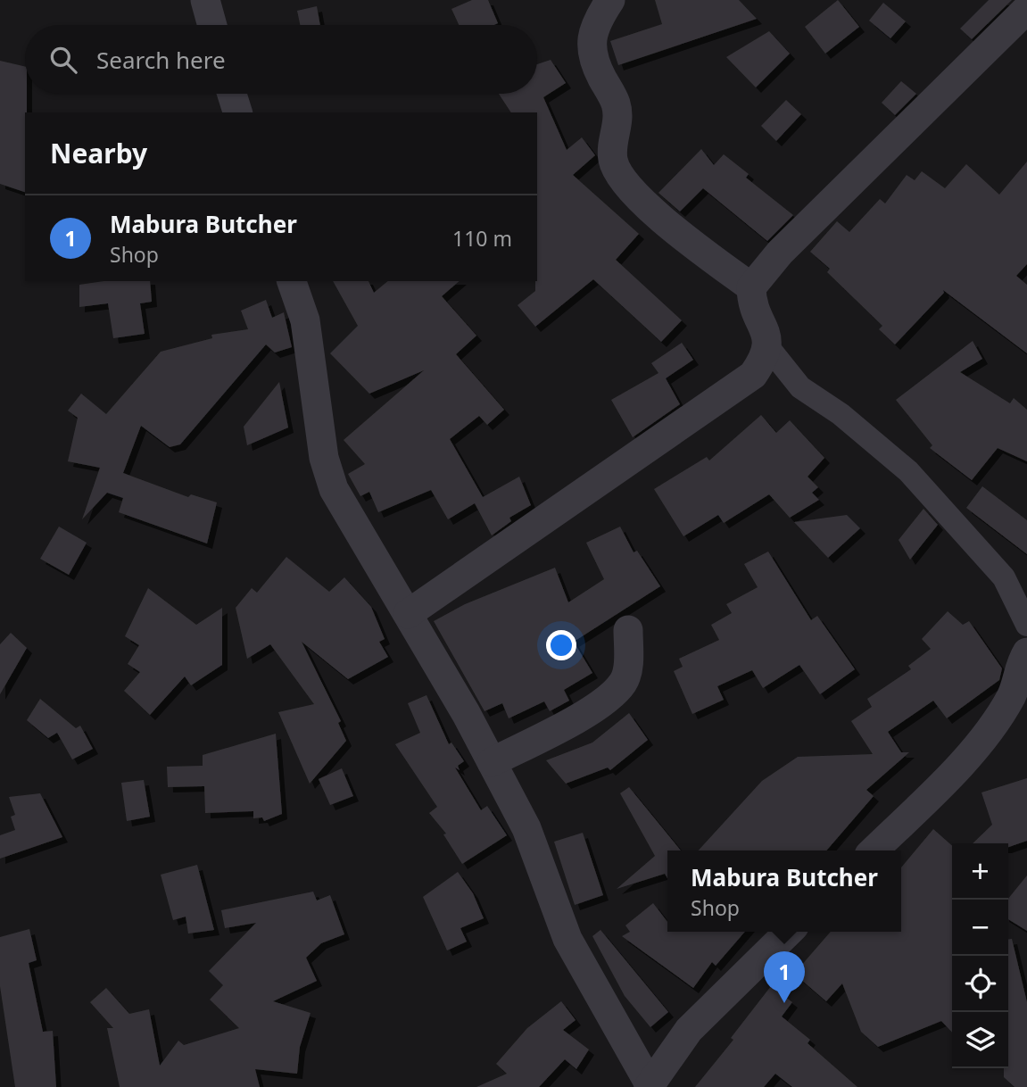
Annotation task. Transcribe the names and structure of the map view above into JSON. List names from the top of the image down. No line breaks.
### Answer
{"page":{"search":"Search here","heading":"Nearby","list":[{"mark":"1","name":"Mabura Butcher","note":"Shop","value":"110 m"}],"map_buttons":["+","−"],"popup":["Mabura Butcher","Shop"],"pins":"1"}}
